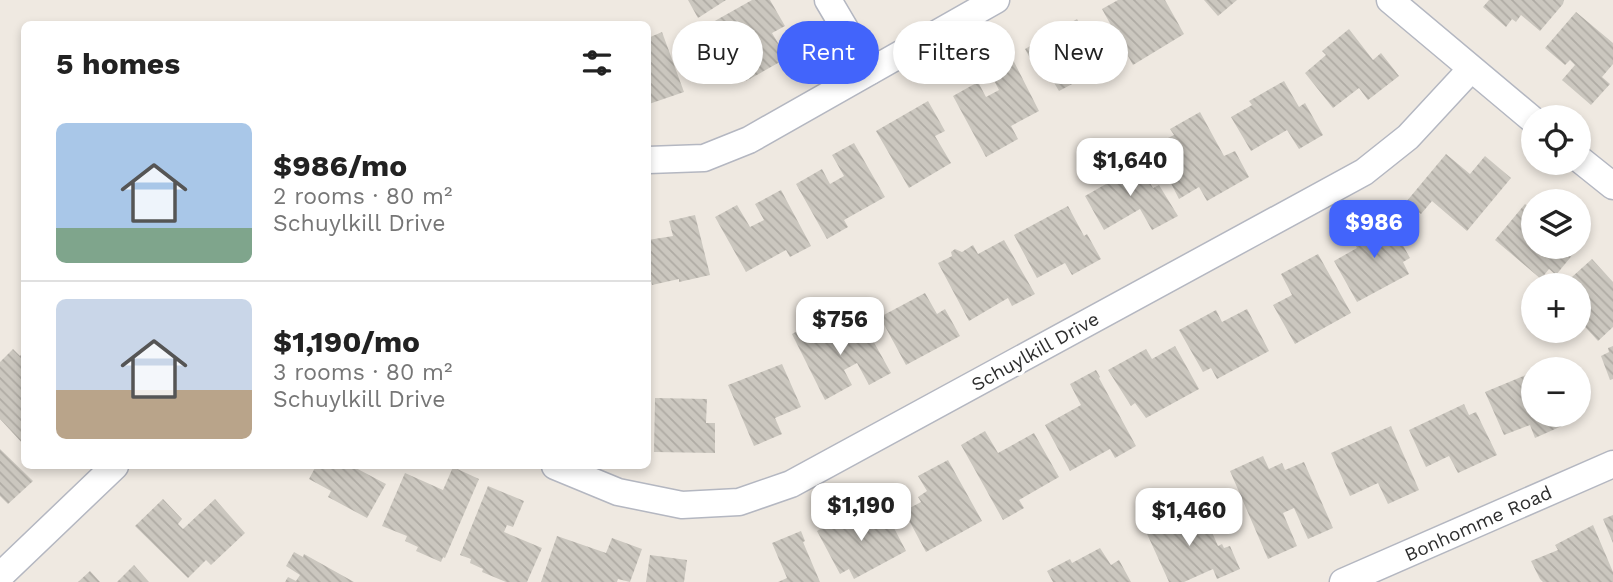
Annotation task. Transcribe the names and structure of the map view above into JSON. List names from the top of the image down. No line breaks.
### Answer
{"streets":{"street":["Schuylkill Drive","Bonhomme Road"]},"page":{"chip":["Buy","Rent","Filters","New"],"heading":"5 homes","map_buttons":["+","−"],"list":[{"name":"$986/mo","note":"2 rooms · 80 m² · Schuylkill Drive"},{"name":"$1,190/mo","note":"3 rooms · 80 m² · Schuylkill Drive"}],"price":["$1,640","$986","$756","$1,190","$1,460"]}}
